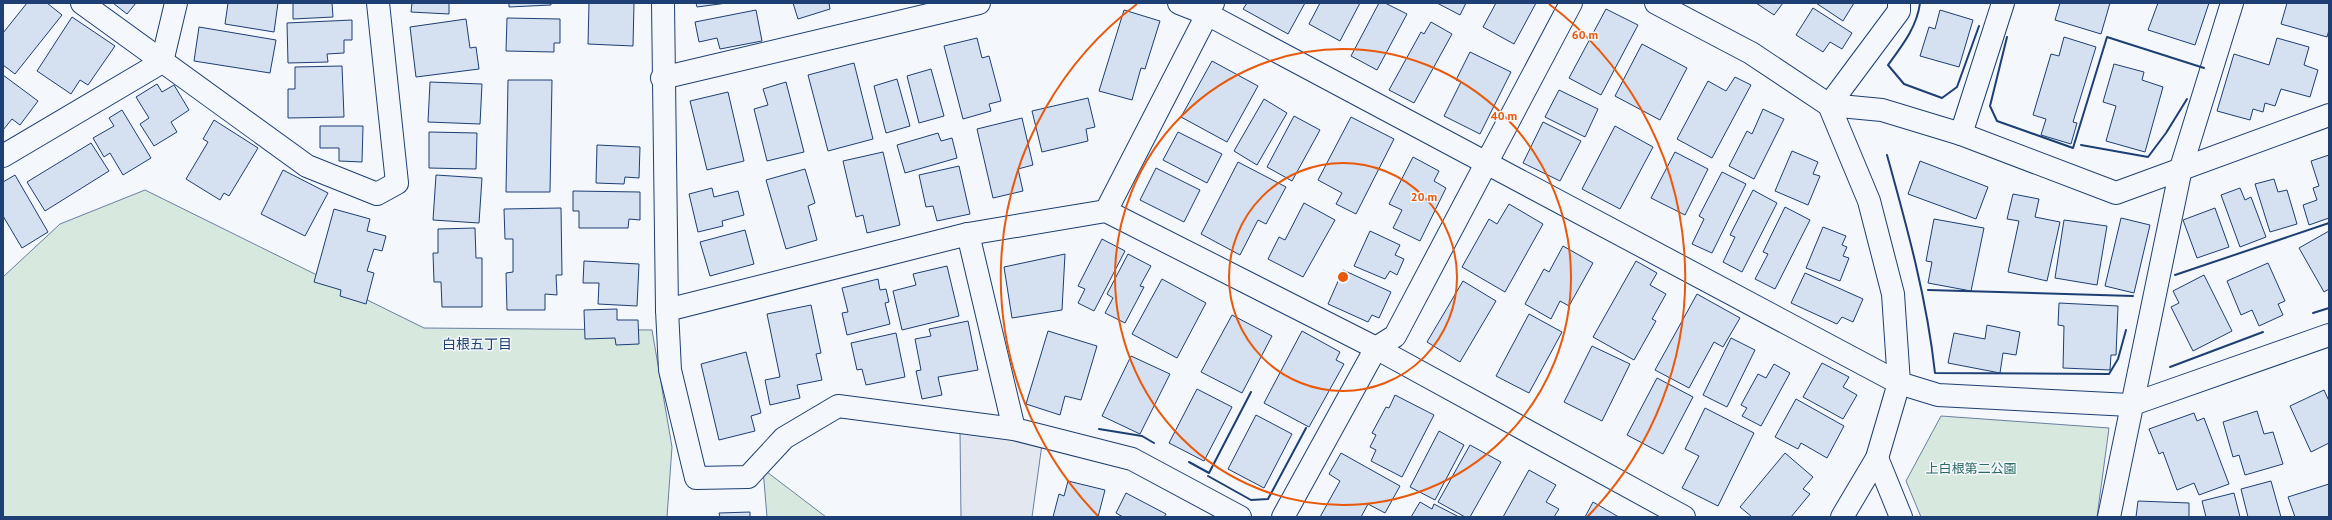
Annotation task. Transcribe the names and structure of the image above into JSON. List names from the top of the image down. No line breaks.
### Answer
{"districts":["白根五丁目"],"parks":["上白根第二公園"],"rings":["60 m","40 m","20 m"]}
